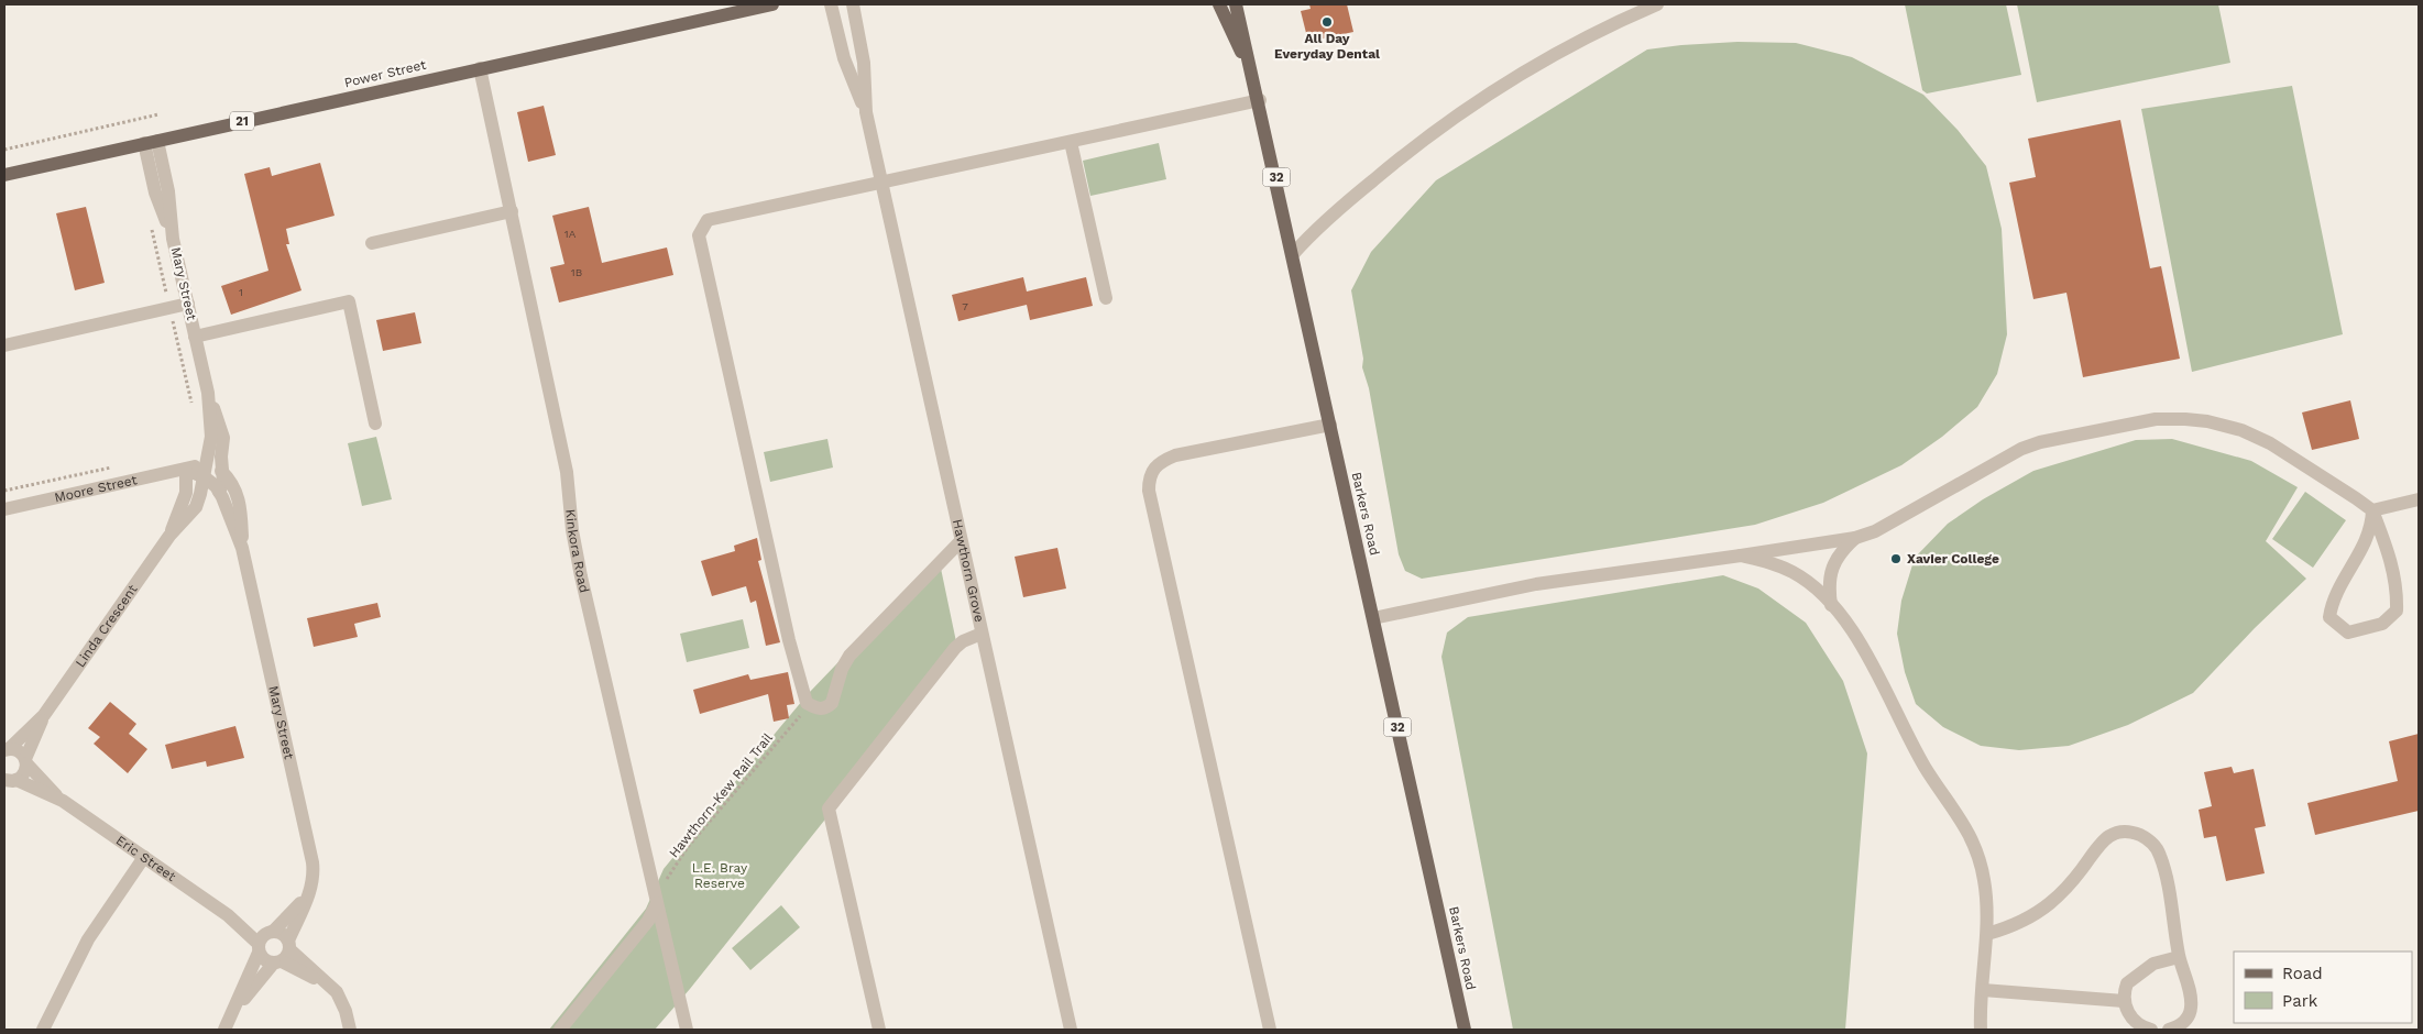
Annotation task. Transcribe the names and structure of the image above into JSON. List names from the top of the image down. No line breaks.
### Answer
{"streets":{"main road":["Power Street","21","32","Barkers Road"],"street":["Mary Street","Moore Street","Kinkora Road","Hawthorn Grove","Linda Crescent","Eric Street"],"path":["Hawthorn-Kew Rail Trail"]},"crossings":[["Power Street","Mary Street"],["Power Street","Kinkora Road"],["Mary Street","Moore Street"],["Mary Street","Linda Crescent"],["Mary Street","Eric Street"],["Moore Street","Linda Crescent"],["Kinkora Road","Hawthorn-Kew Rail Trail"],["Linda Crescent","Eric Street"]],"parks":["L.E. Bray Reserve"],"places":["All Day Everyday Dental","Xavier College"],"house_numbers":["1A","1B","1","7"],"legend":["Road","Park"]}
